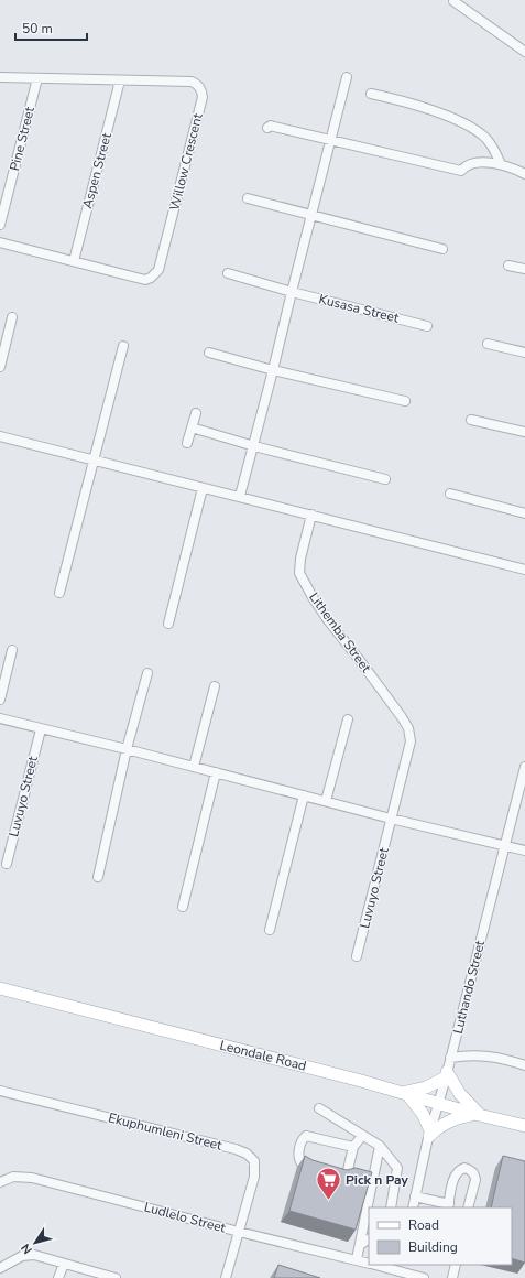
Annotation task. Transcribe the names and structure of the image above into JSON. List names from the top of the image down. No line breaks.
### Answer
{"streets":{"main road":["Leondale Road"],"street":["Pine Street","Willow Crescent","Aspen Street","Kusasa Street","Lithemba Street","Luvuyo Street","Luthando Street","Ekuphumleni Street","Ludlelo Street"]},"crossings":[["Pine Street","Willow Crescent"],["Willow Crescent","Aspen Street"],["Lithemba Street","Luvuyo Street"],["Luthando Street","Leondale Road"],["Ekuphumleni Street","Ludlelo Street"]],"places":{"supermarket":["Pick n Pay"]},"legend":["Road","Building"],"scale_bar":"50 m","north":"bottom left"}
